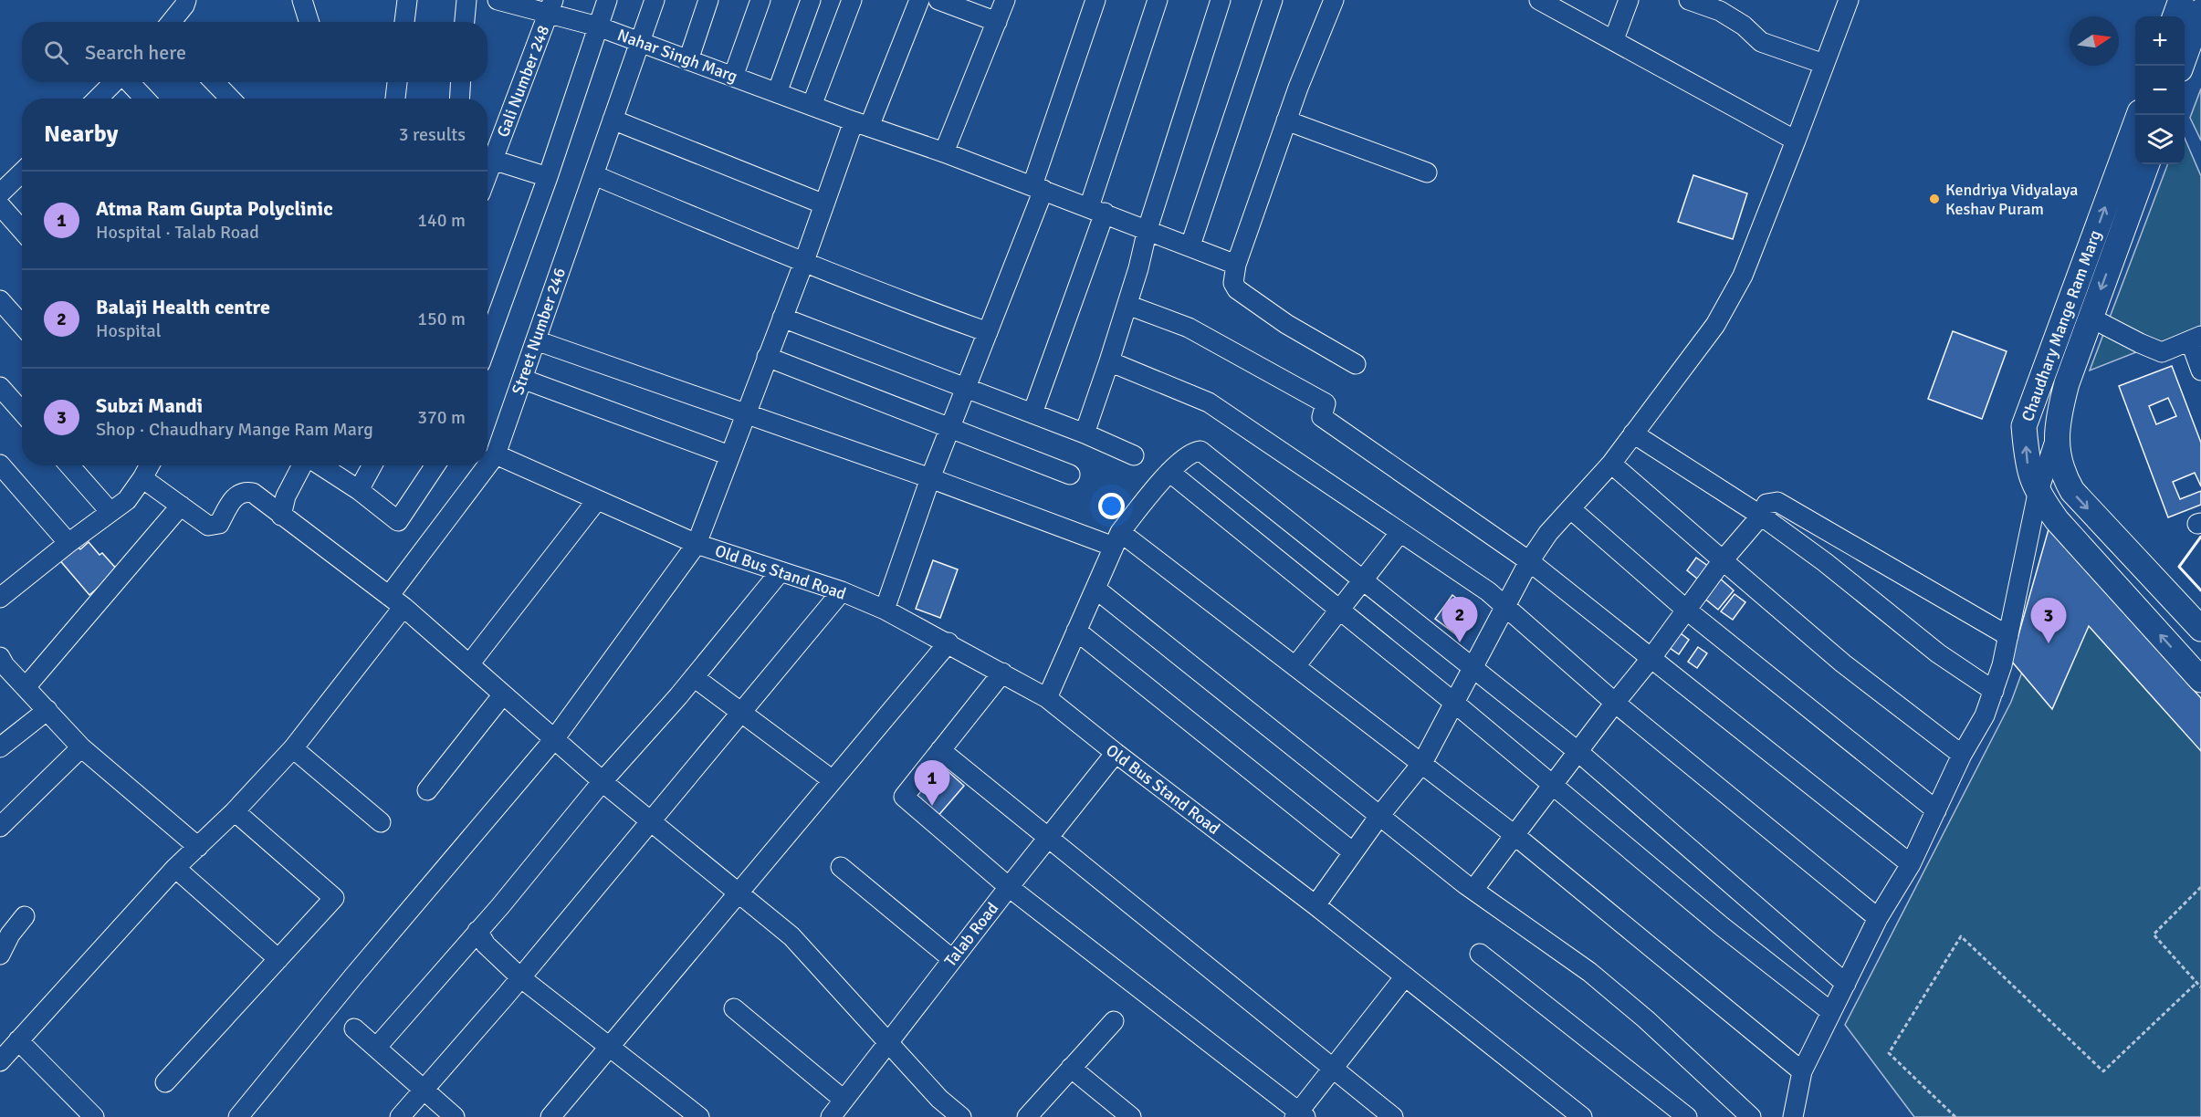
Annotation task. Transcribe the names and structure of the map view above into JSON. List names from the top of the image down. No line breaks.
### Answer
{"streets":{"main road":["Chaudhary Mange Ram Marg"],"street":["Nahar Singh Marg","Gali Number 248","Street Number 246","Old Bus Stand Road","Talab Road"]},"crossings":[["Nahar Singh Marg","Gali Number 248"],["Nahar Singh Marg","Street Number 246"],["Old Bus Stand Road","Talab Road"]],"places":["Kendriya Vidyalaya Keshav Puram"],"north":"right","page":{"map_buttons":["+","−"],"search":"Search here","heading":["Nearby","3 results"],"list":[{"mark":"1","name":"Atma Ram Gupta Polyclinic","note":"Hospital · Talab Road","value":"140 m"},{"mark":"2","name":"Balaji Health centre","note":"Hospital","value":"150 m"},{"mark":"3","name":"Subzi Mandi","note":"Shop · Chaudhary Mange Ram Marg","value":"370 m"}],"pins":["2","3","1"]}}
